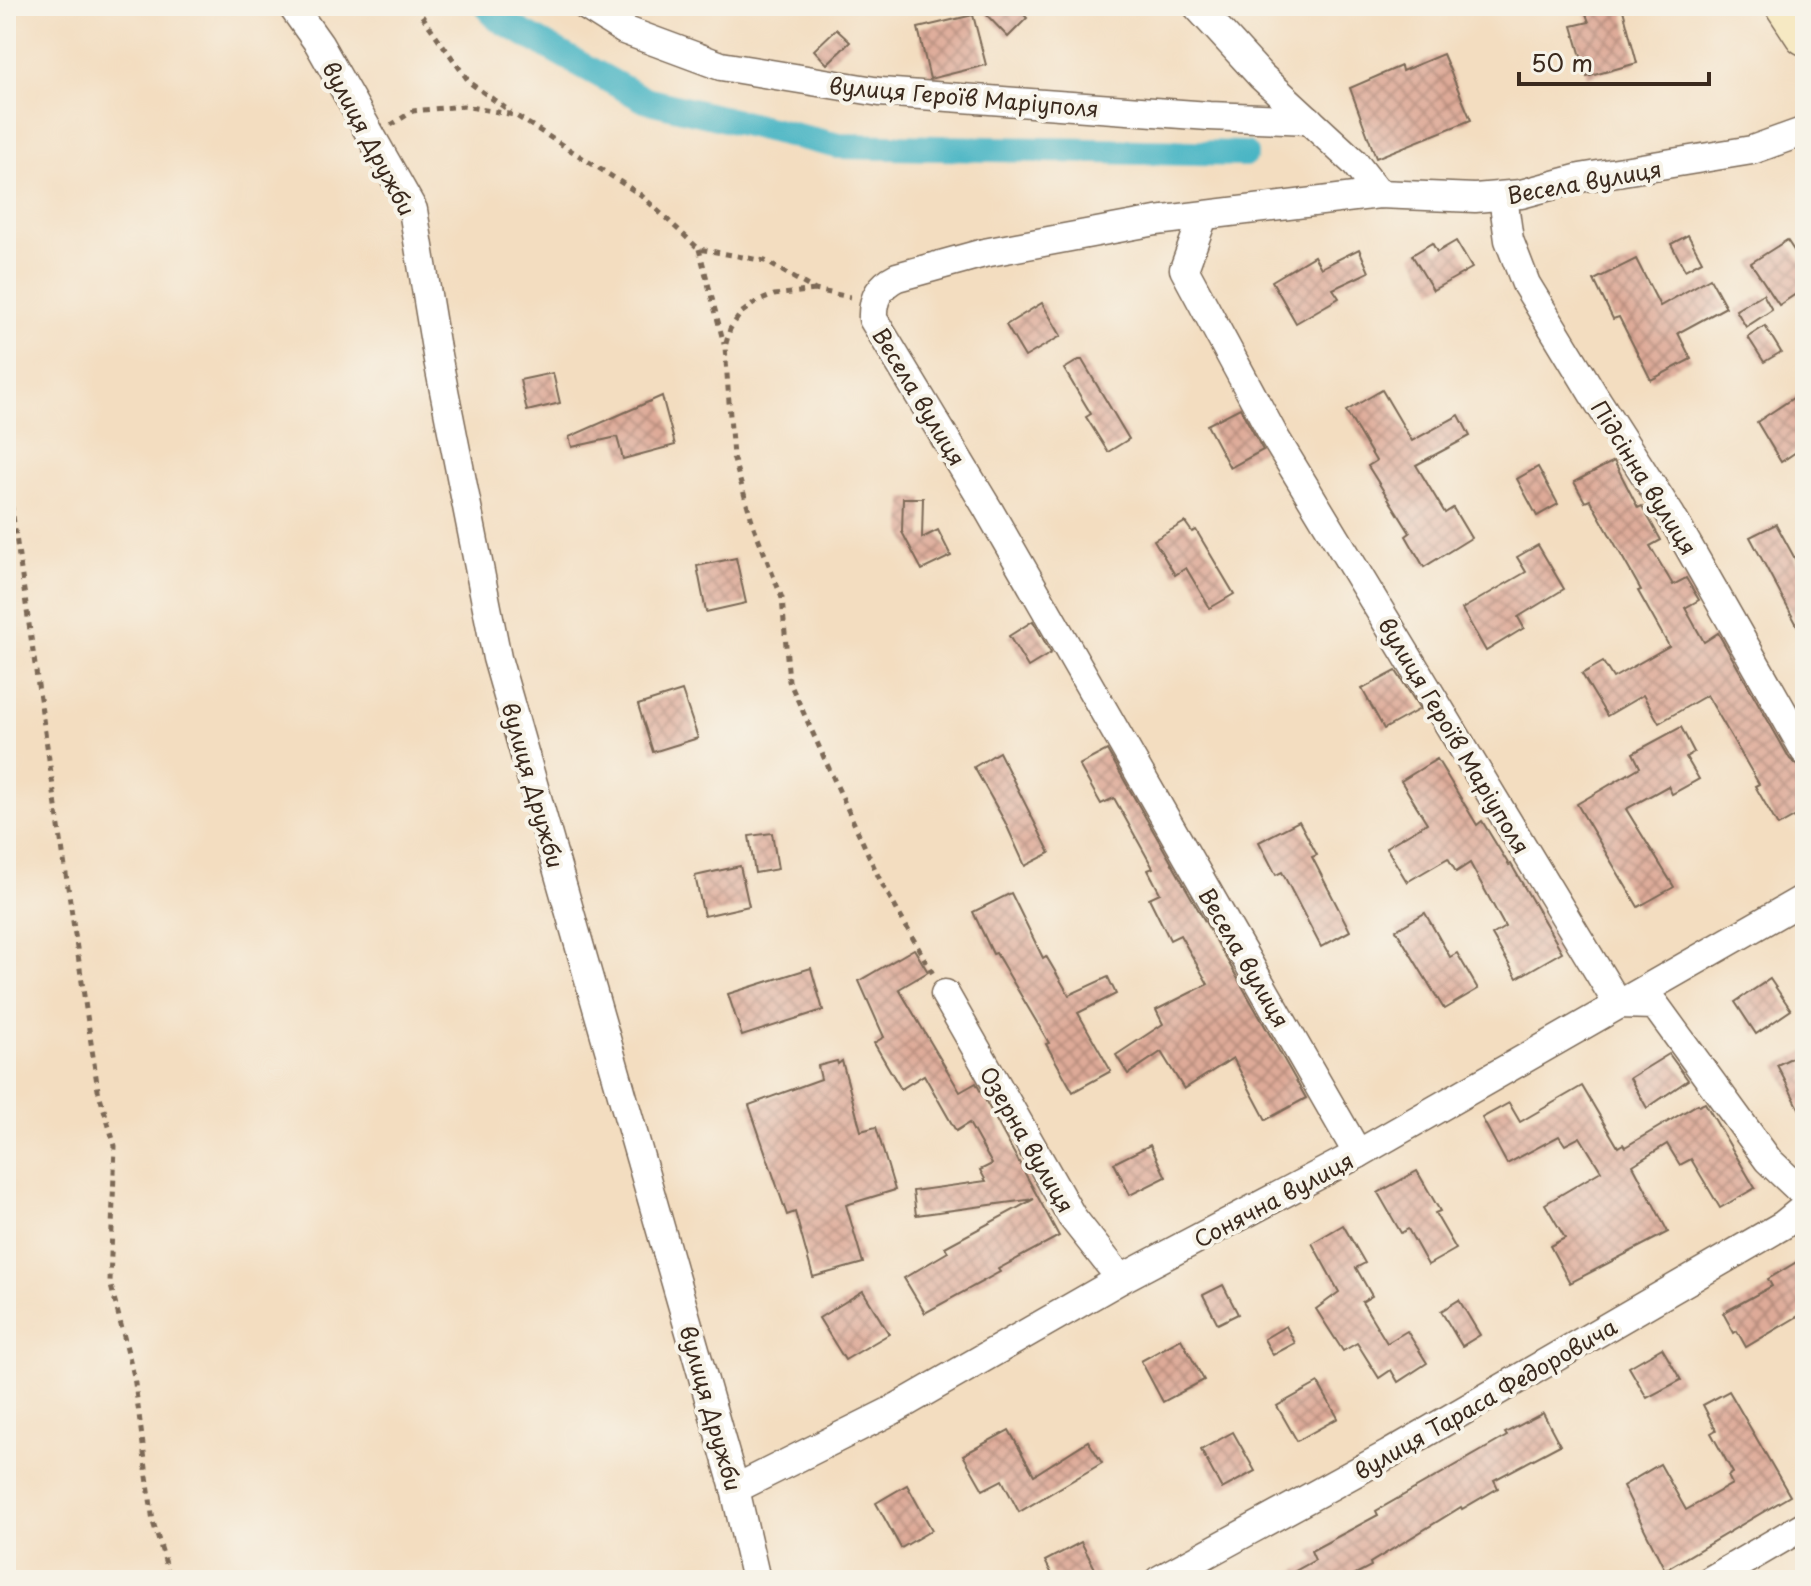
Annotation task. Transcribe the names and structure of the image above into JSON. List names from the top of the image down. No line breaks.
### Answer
{"streets":{"street":["вулиця Героїв Маріуполя","вулиця Дружби","Весела вулиця","Підсінна вулиця","Озерна вулиця","Сонячна вулиця","вулиця Тараса Федоровича"]},"crossings":[["вулиця Героїв Маріуполя","Весела вулиця"],["вулиця Героїв Маріуполя","Сонячна вулиця"],["вулиця Дружби","Сонячна вулиця"],["Весела вулиця","Підсінна вулиця"],["Весела вулиця","Сонячна вулиця"],["Озерна вулиця","Сонячна вулиця"]],"scale_bar":"50 m"}
